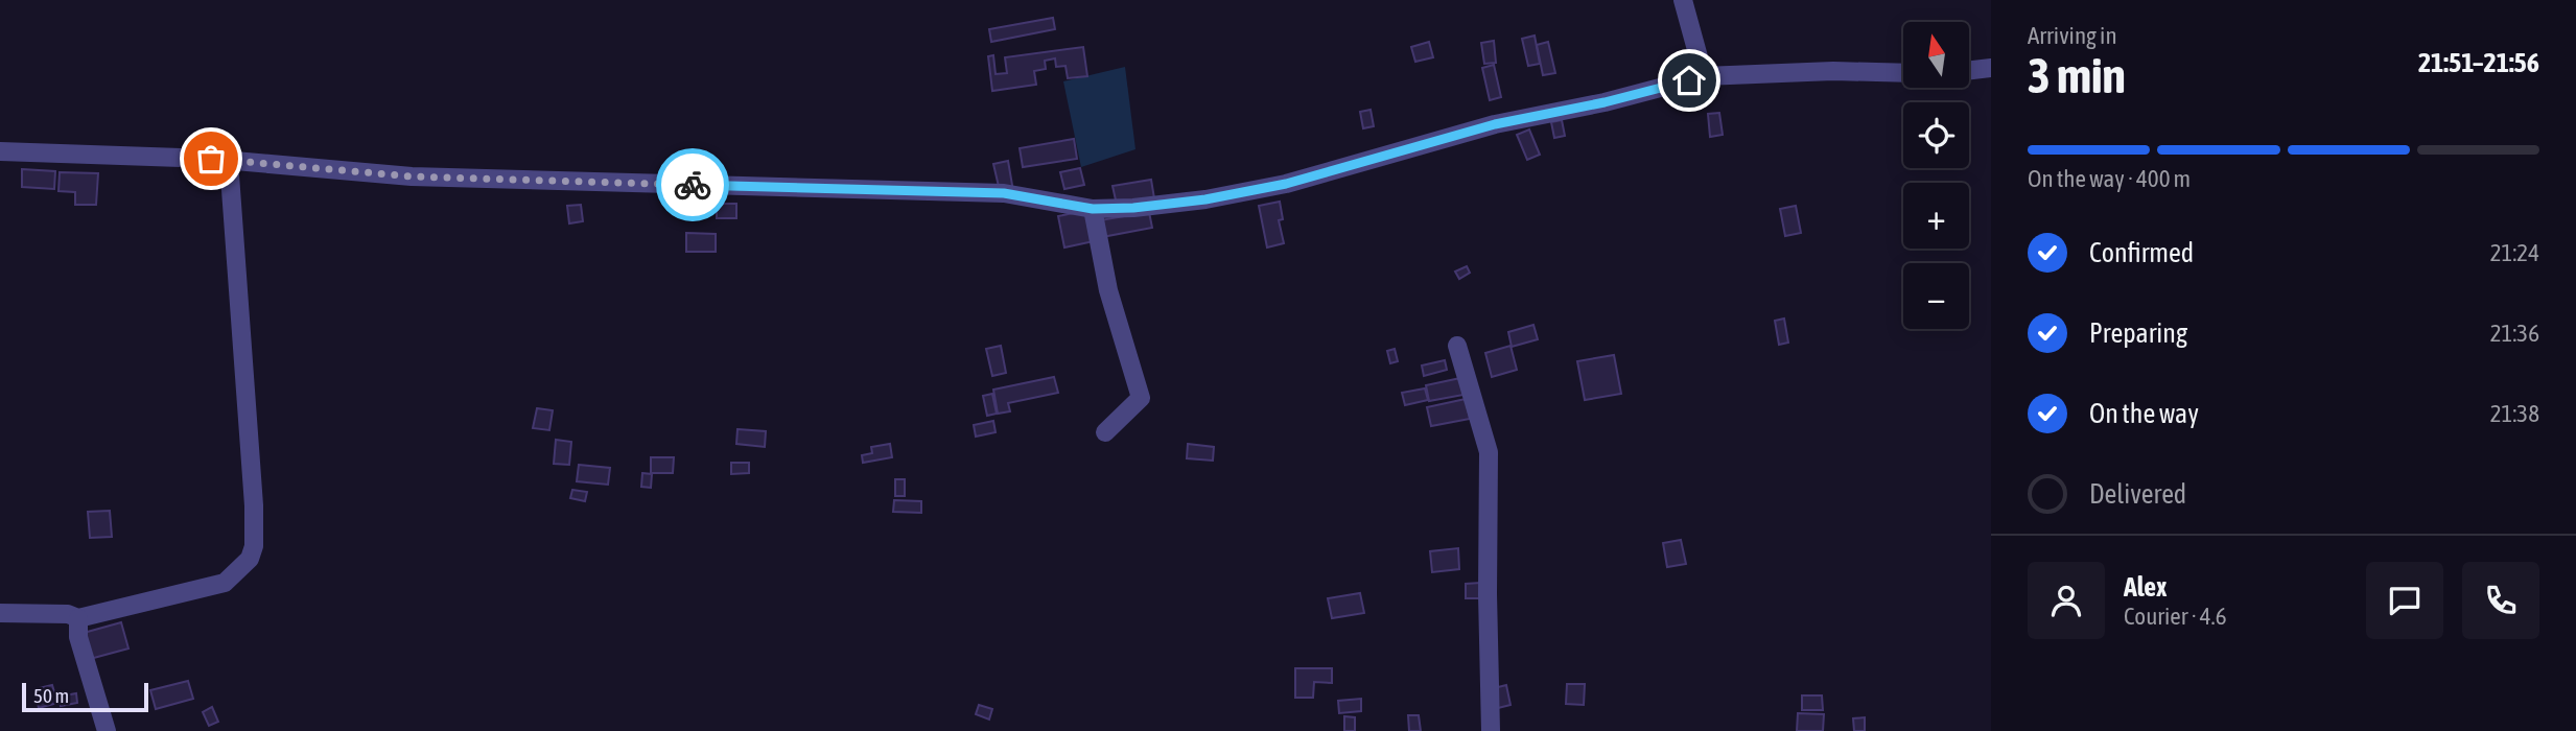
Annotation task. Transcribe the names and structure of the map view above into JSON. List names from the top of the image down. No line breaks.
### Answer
{"scale_bar":"50 m","north":"top","page":{"heading":["3 min","Arriving in","21:51–21:56"],"panel":["Alex","Courier · 4.6"],"map_buttons":["+","−"],"bar":"On the way · 400 m","list":[["Confirmed","21:24"],["Preparing","21:36"],["On the way","21:38"],"Delivered"],"scale":"50 m"}}
